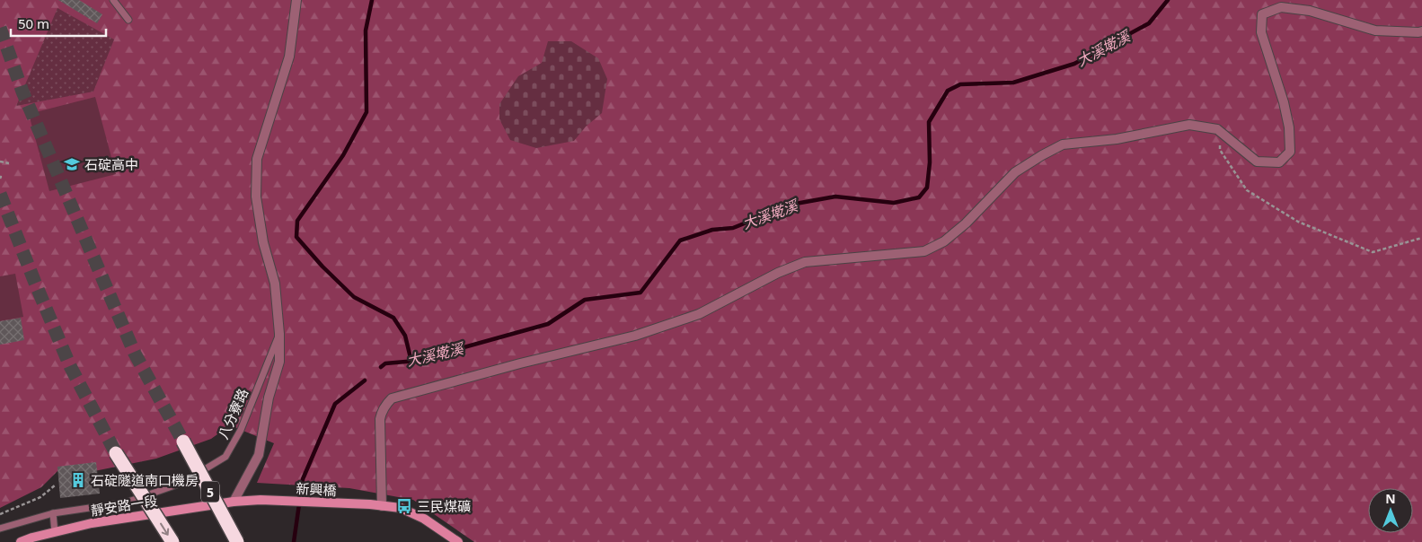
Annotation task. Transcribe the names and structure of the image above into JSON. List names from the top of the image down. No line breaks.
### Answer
{"streets":{"highway":["5"],"main road":["新興橋","靜安路一段"],"lane":["八分寮路"]},"crossings":[["新興橋","靜安路一段"]],"water":["大溪墘溪"],"places":{"school or university":["石碇高中"],"building":["石碇隧道南口機房"],"bus stop":["三民煤礦"]},"scale_bar":"50 m","north":"top"}
